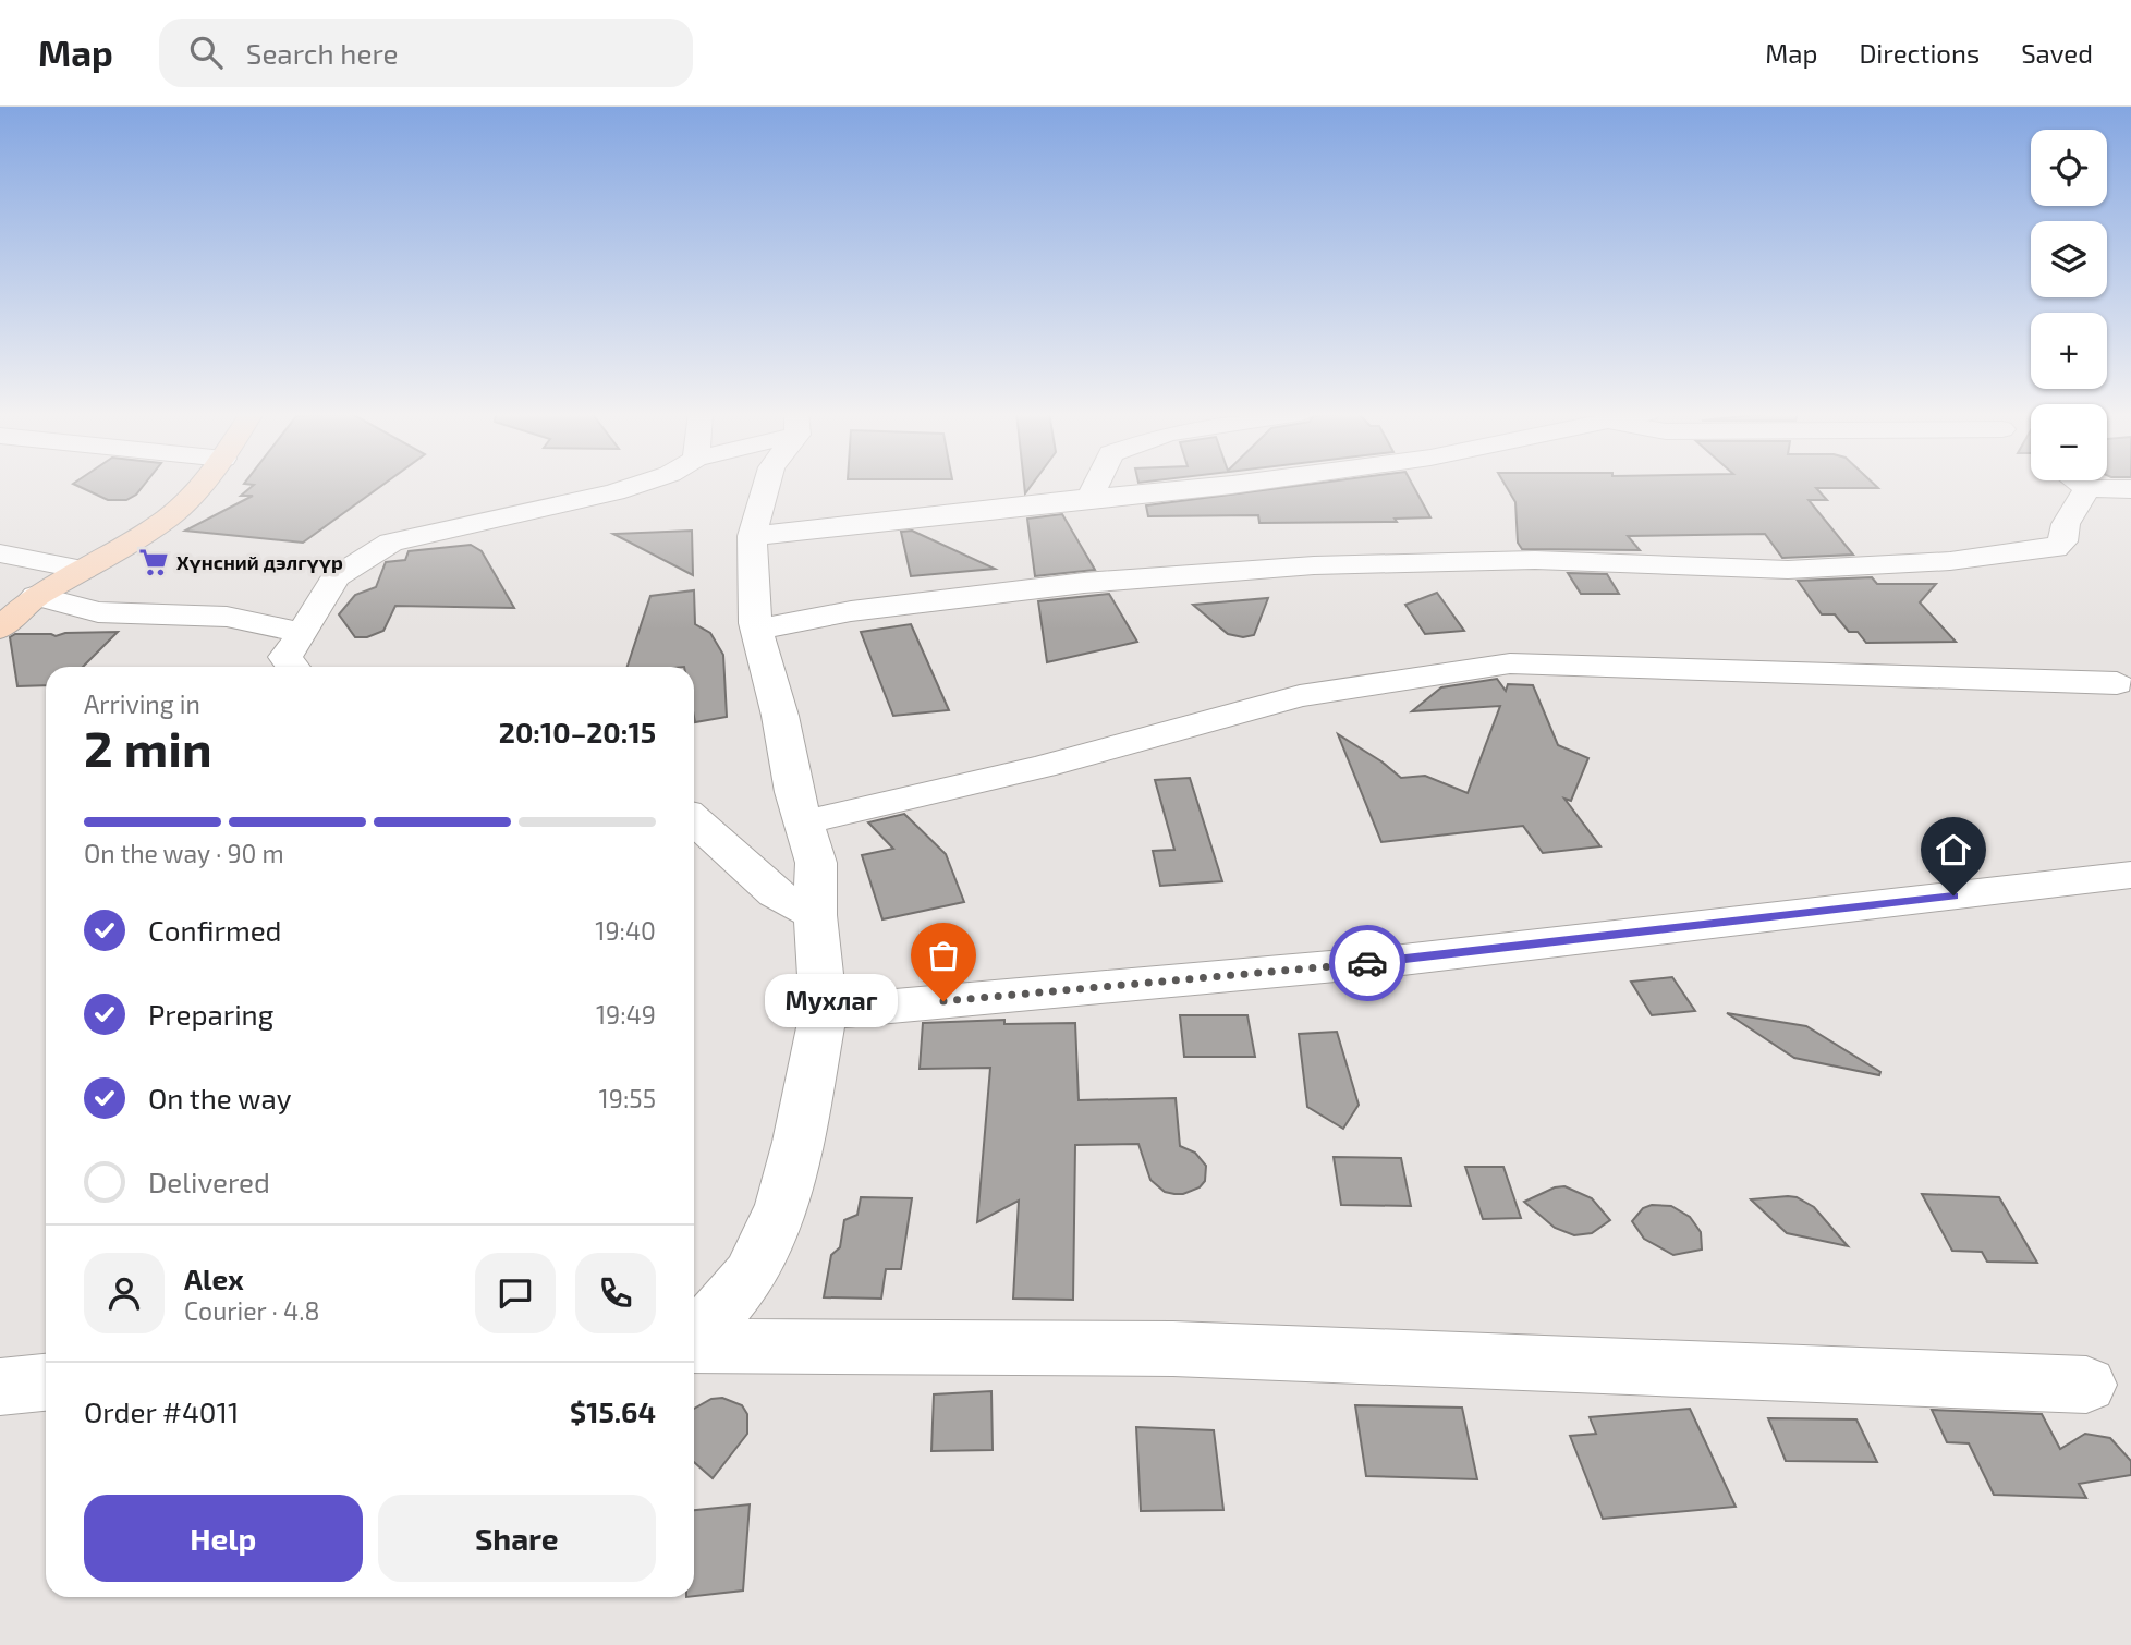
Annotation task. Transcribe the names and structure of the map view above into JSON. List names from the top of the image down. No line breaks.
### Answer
{"places":{"supermarket":["Хүнсний дэлгүүр"],"other":["Мухлаг"]},"page":{"header":"Map","search":"Search here","nav":["Map","Directions","Saved"],"map_buttons":["+","−"],"heading":["2 min","Arriving in","20:10–20:15"],"panel":["Alex","Courier · 4.8","Order #4011","$15.64"],"bar":"On the way · 90 m","list":[["Confirmed","19:40"],["Preparing","19:49"],["On the way","19:55"],"Delivered"],"bubble":"Мухлаг","buttons":["Help","Share"]}}
